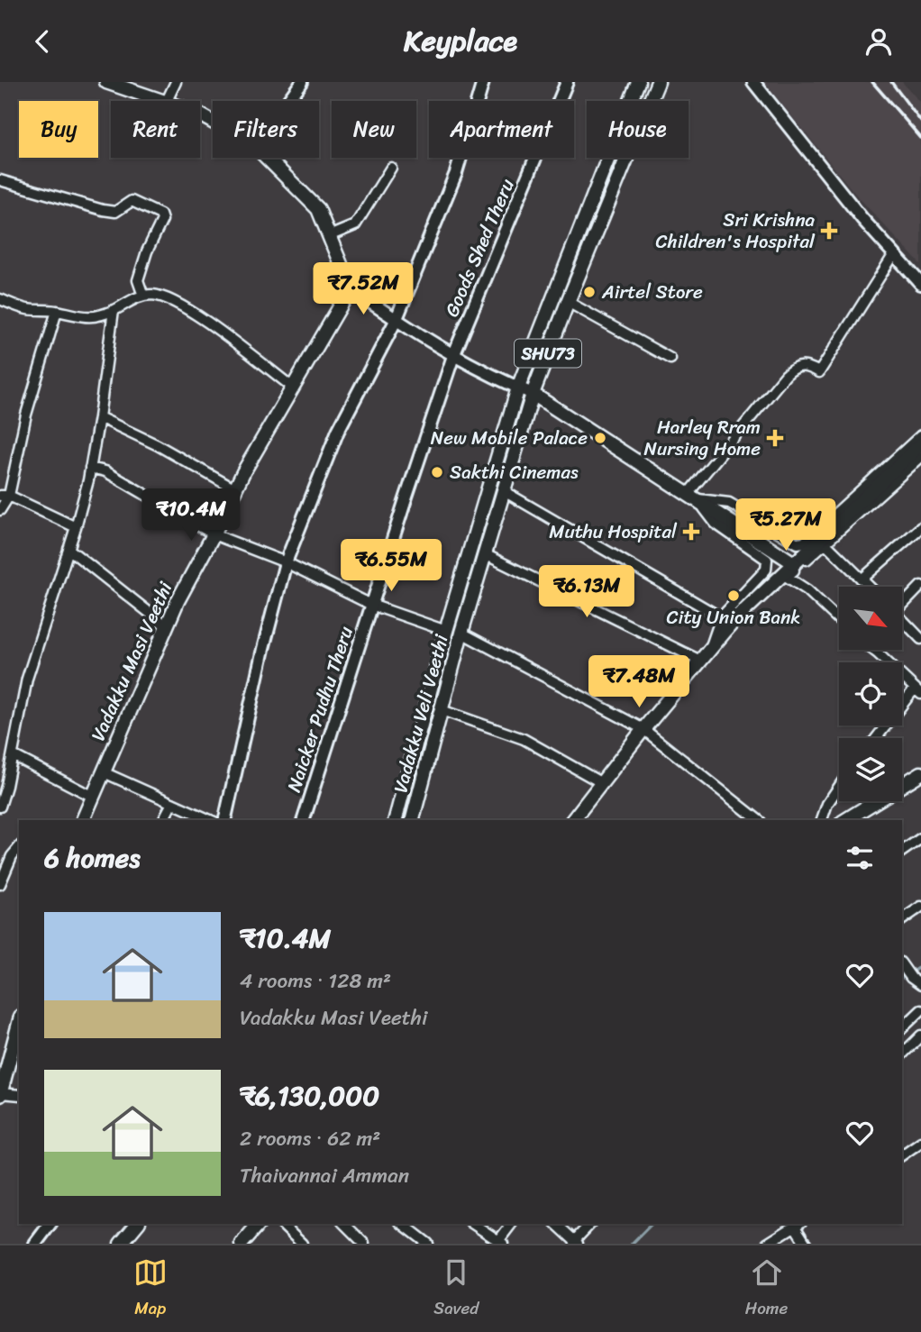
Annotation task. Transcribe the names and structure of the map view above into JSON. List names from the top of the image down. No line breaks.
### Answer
{"streets":{"main road":["SHU73","Vadakku Masi Veethi","Vadakku Veli Veethi"],"street":["Goods Shed Theru","Naicker Pudhu Theru"]},"crossings":[["Goods Shed Theru","Naicker Pudhu Theru"]],"places":{"health":["Sri Krishna Children's Hospital","Harley Rram Nursing Home","Muthu Hospital"],"other":["Airtel Store","New Mobile Palace","Sakthi Cinemas","City Union Bank"]},"north":"bottom right","page":{"header":"Keyplace","chip":["Buy","Rent","Filters","New","Apartment","House"],"price":["₹7.52M","₹10.4M","₹5.27M","₹6.55M","₹6.13M","₹7.48M"],"heading":"6 homes","list":[{"name":"₹10.4M","note":"4 rooms · 128 m² · Vadakku Masi Veethi"},{"name":"₹6,130,000","note":"2 rooms · 62 m² · Thaivannai Amman"}],"tabs":["Map","Saved","Home"]}}
